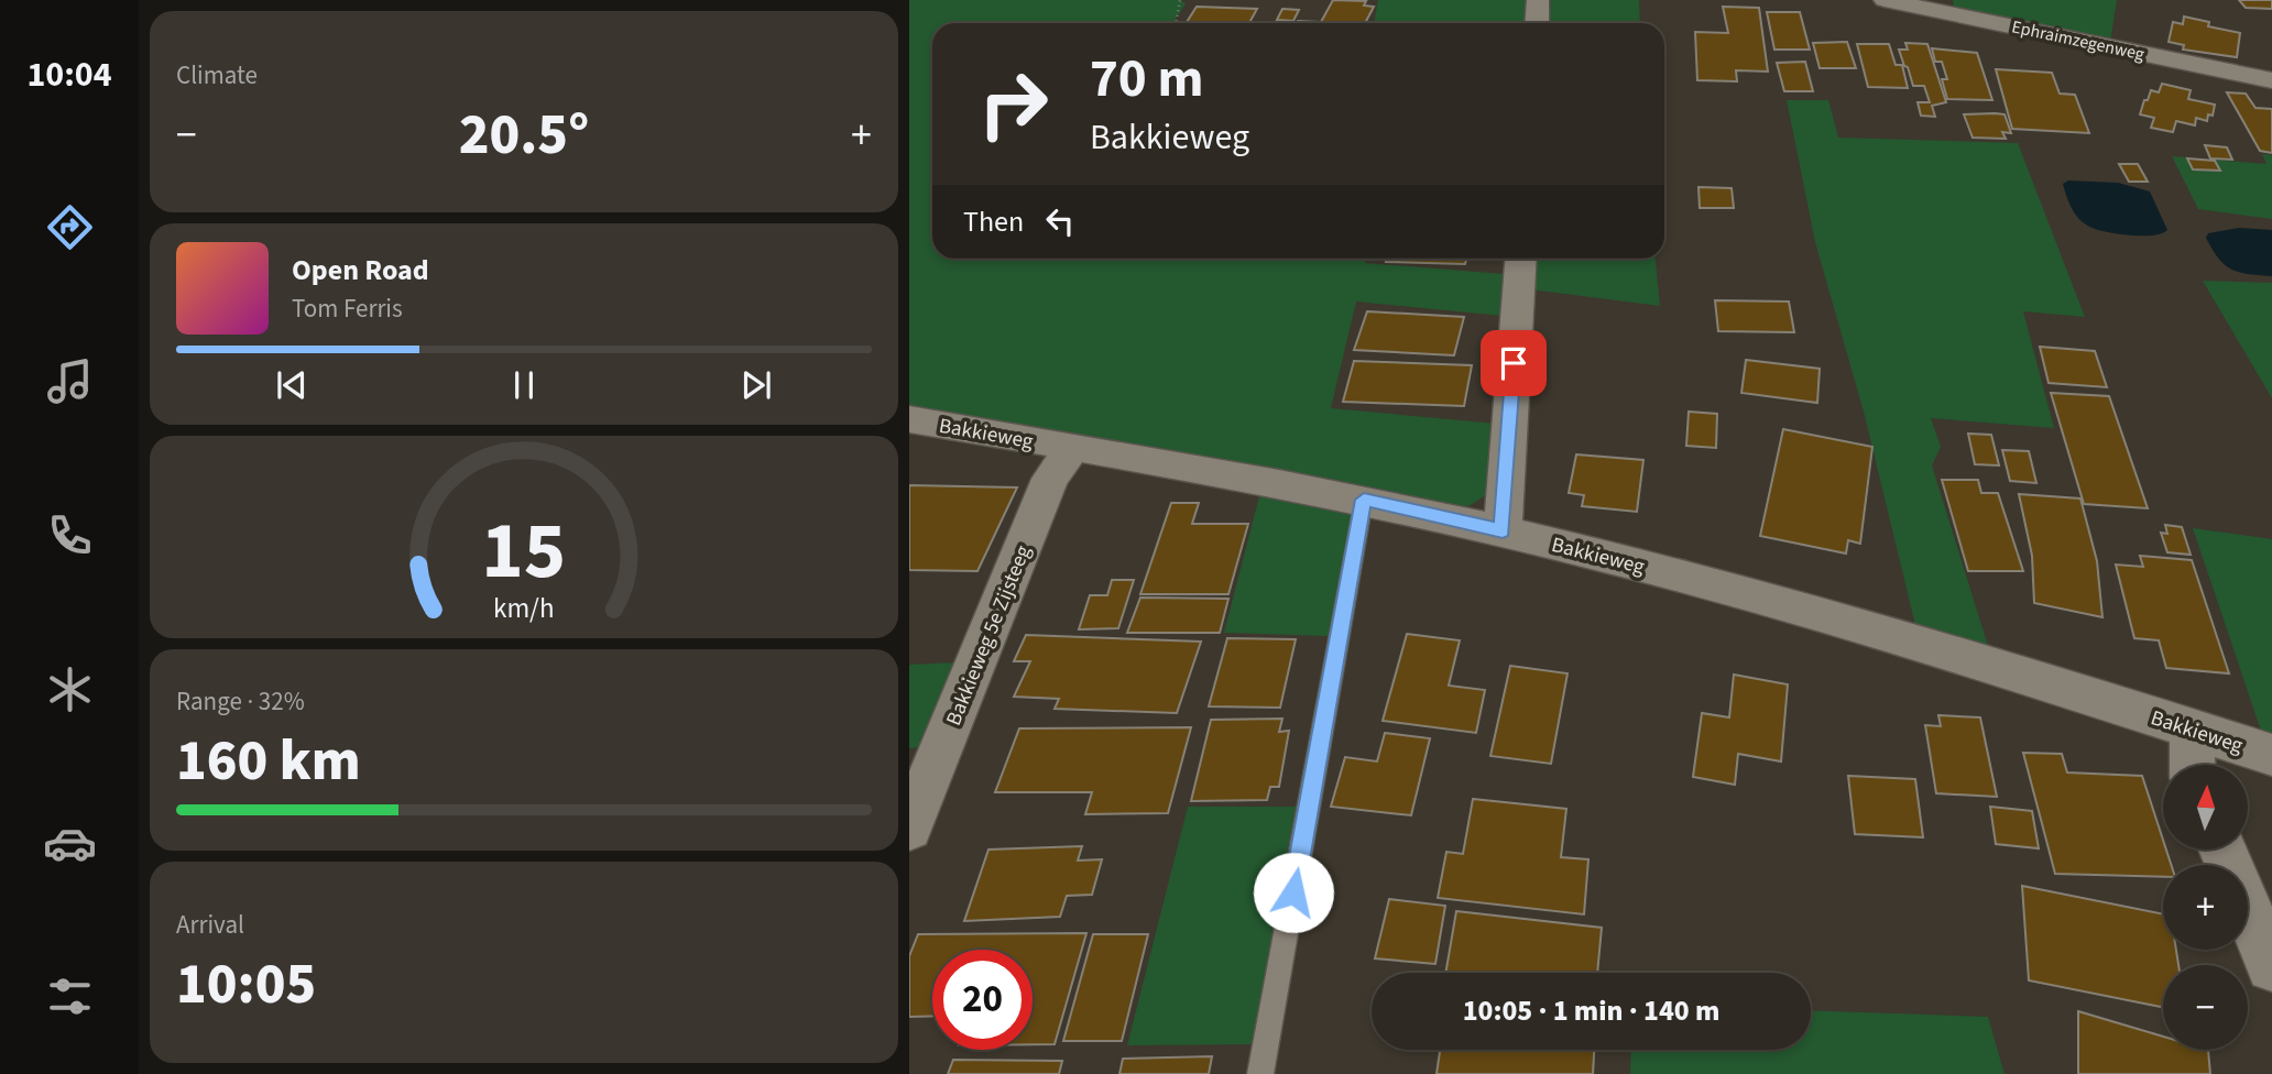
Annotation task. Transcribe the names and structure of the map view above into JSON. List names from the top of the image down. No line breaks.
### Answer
{"streets":{"street":["Ephraimzegenweg","Bakkieweg","Bakkieweg 5e Zijsteeg"]},"crossings":[["Bakkieweg","Bakkieweg 5e Zijsteeg"]],"north":"top","page":{"tabs":"10:04","tile":["Climate",["Range · 32%","160 km"],["Arrival","10:05"]],"turn":["70 m","Bakkieweg"],"heat":["−","20.5°","+"],"then":"Then","song":["Open Road","Tom Ferris"],"map_buttons":["+","−"],"limit":"20","trip":"10:05 · 1 min · 140 m","gauge":["15","km/h"]}}
